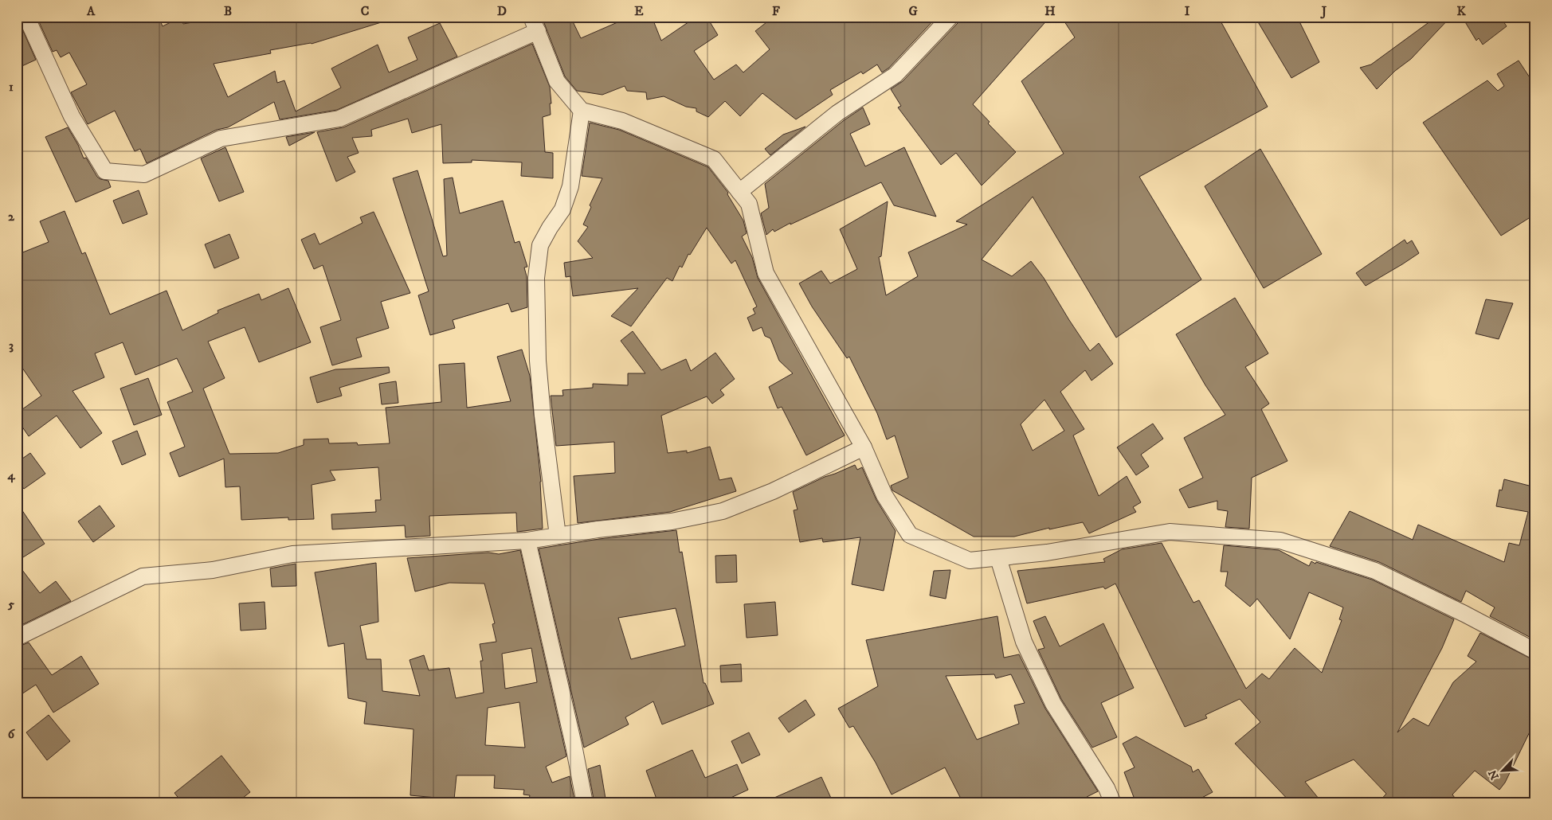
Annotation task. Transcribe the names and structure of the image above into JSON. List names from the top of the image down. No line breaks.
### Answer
{"north":"bottom left","grid":{"columns":["A","B","C","D","E","F","G","H","I","J","K"],"rows":["1","2","3","4","5","6"]}}
